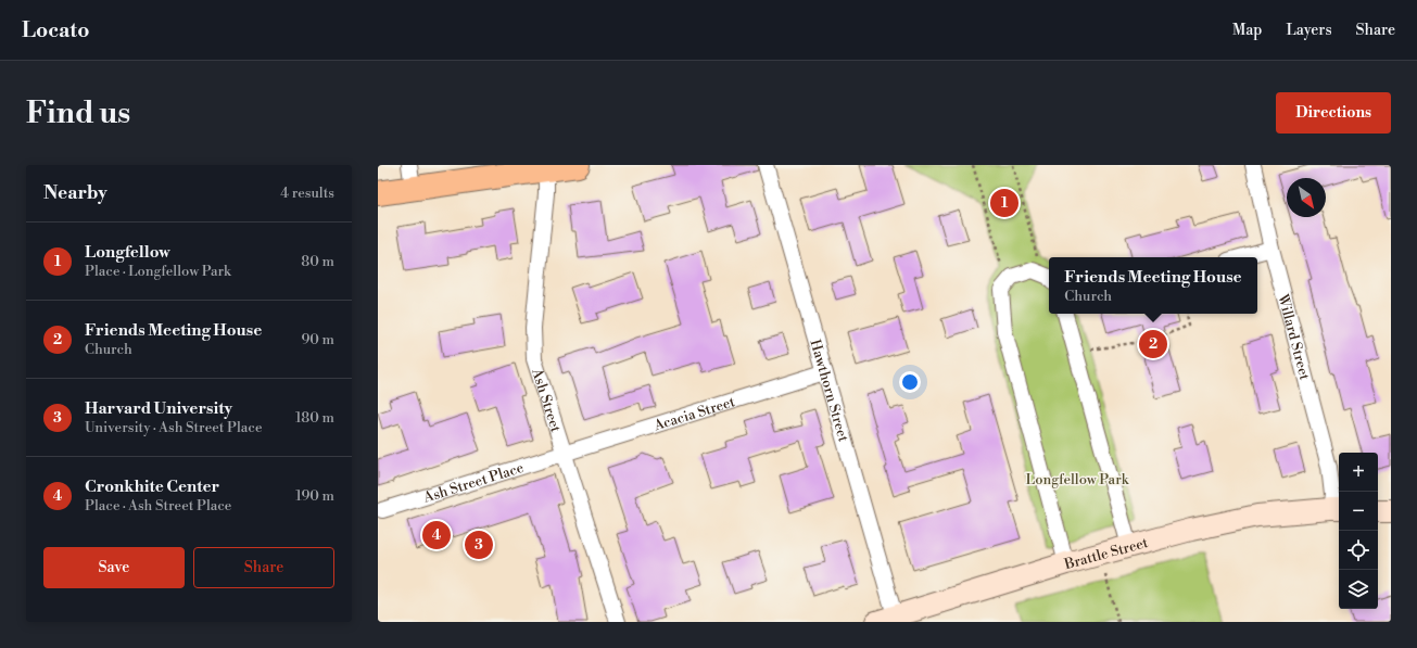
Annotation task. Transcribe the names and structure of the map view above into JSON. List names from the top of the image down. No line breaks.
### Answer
{"streets":{"main road":["Brattle Street"],"street":["Willard Street","Hawthorn Street","Ash Street","Acacia Street","Ash Street Place"]},"crossings":[["Willard Street","Brattle Street"],["Hawthorn Street","Acacia Street"],["Hawthorn Street","Brattle Street"],["Ash Street","Acacia Street"],["Ash Street","Ash Street Place"],["Acacia Street","Ash Street Place"]],"parks":["Longfellow Park"],"north":"bottom right","page":{"header":"Locato","nav":["Map","Layers","Share"],"buttons":["Directions",["Save","Share"]],"title":"Find us","heading":["Nearby","4 results"],"pins":["1","2","4","3"],"list":[{"mark":"1","name":"Longfellow","note":"Place · Longfellow Park","value":"80 m"},{"mark":"2","name":"Friends Meeting House","note":"Church","value":"90 m"},{"mark":"3","name":"Harvard University","note":"University · Ash Street Place","value":"180 m"},{"mark":"4","name":"Cronkhite Center","note":"Place · Ash Street Place","value":"190 m"}],"popup":["Friends Meeting House","Church"],"map_buttons":["+","−"]}}
